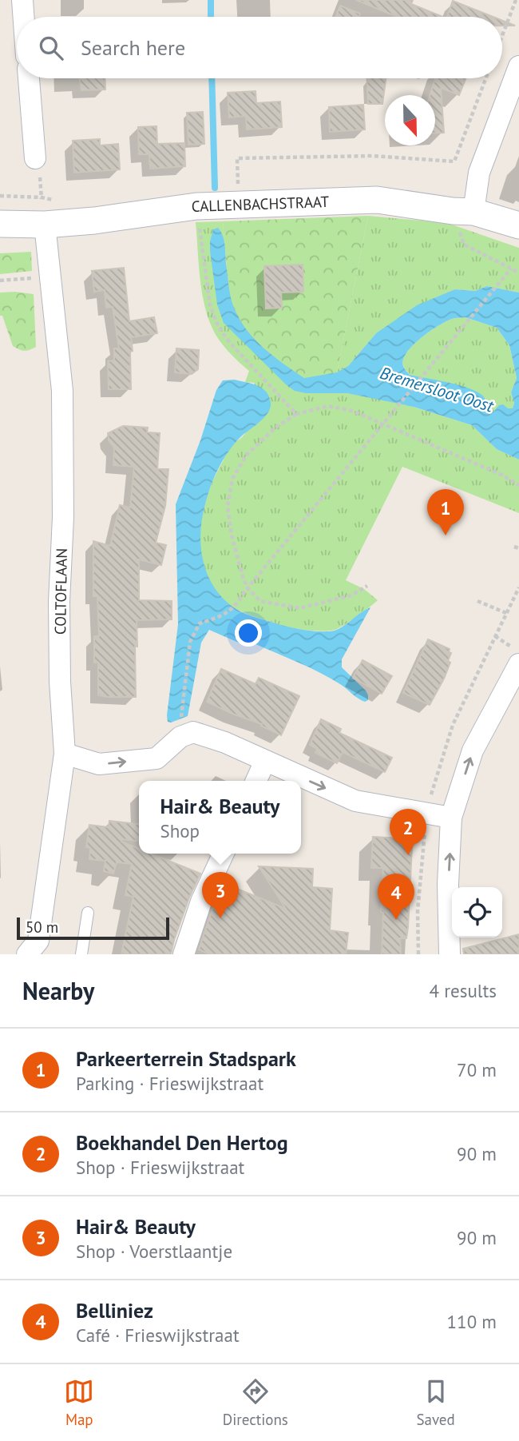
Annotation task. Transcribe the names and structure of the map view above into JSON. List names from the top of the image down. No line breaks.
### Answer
{"streets":{"street":["CALLENBACHSTRAAT","COLTOFLAAN"]},"crossings":[["CALLENBACHSTRAAT","COLTOFLAAN"]],"water":["Bremersloot Oost"],"scale_bar":"50 m","north":"bottom","page":{"search":"Search here","pins":["1","2","3","4"],"popup":["Hair& Beauty","Shop"],"scale":"50 m","heading":["Nearby","4 results"],"list":[{"mark":"1","name":"Parkeerterrein Stadspark","note":"Parking · Frieswijkstraat","value":"70 m"},{"mark":"2","name":"Boekhandel Den Hertog","note":"Shop · Frieswijkstraat","value":"90 m"},{"mark":"3","name":"Hair& Beauty","note":"Shop · Voerstlaantje","value":"90 m"},{"mark":"4","name":"Belliniez","note":"Café · Frieswijkstraat","value":"110 m"}],"nav":["Map","Directions","Saved"]}}
